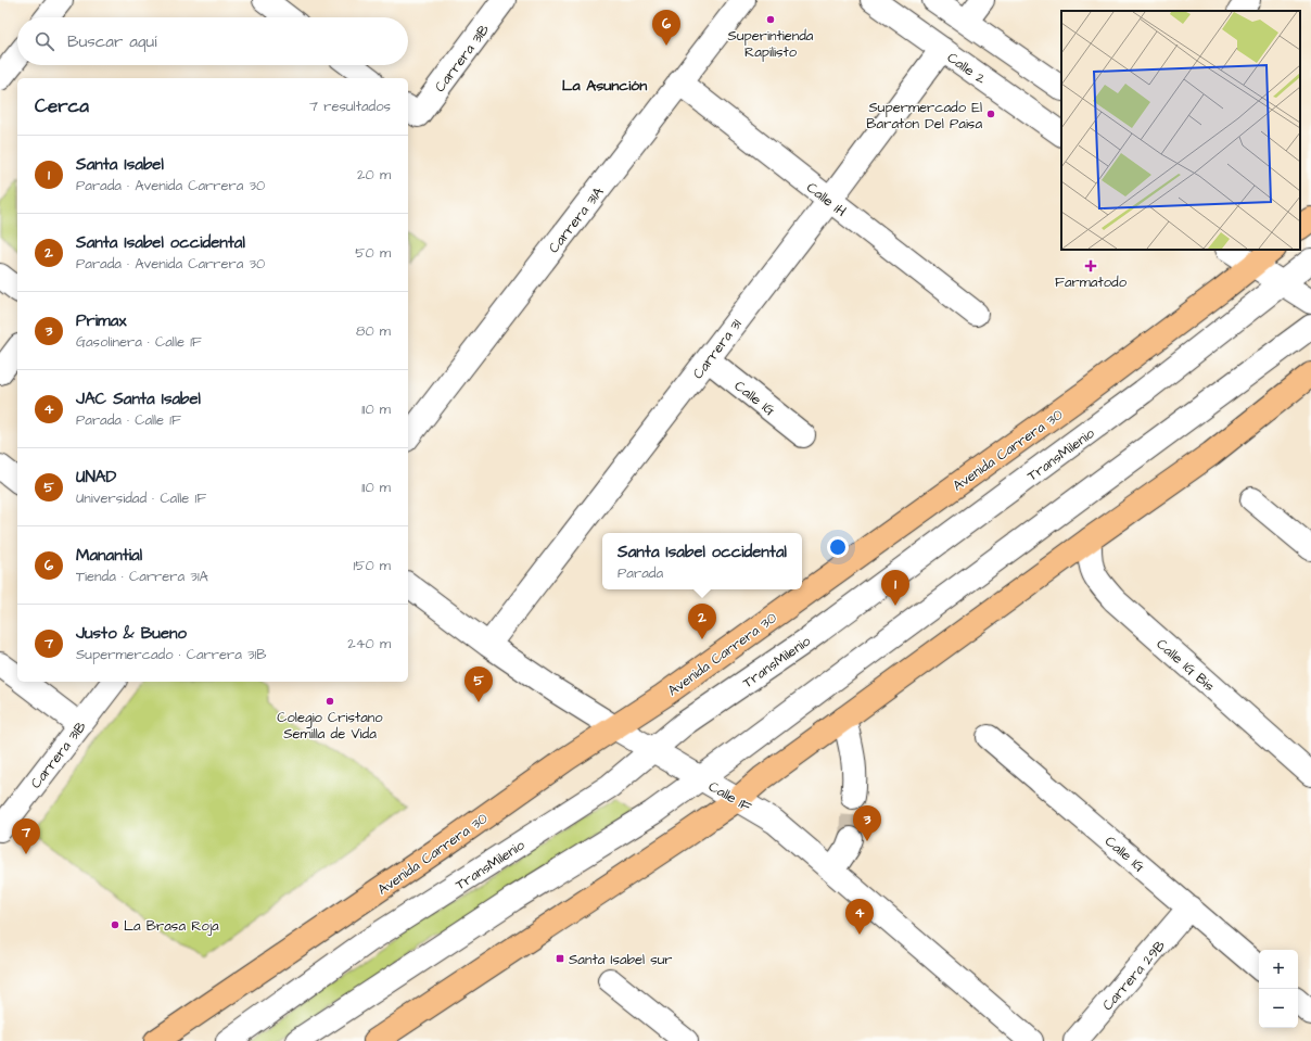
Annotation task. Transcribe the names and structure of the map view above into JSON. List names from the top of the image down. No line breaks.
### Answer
{"streets":{"highway":["Avenida Carrera 30"],"street":["Carrera 31B","Calle 2","Calle 1H","Carrera 31A","Carrera 31","Calle 1G","TransMilenio","Calle 1G Bis","Calle 1F","Carrera 29B"]},"crossings":[["Calle 2","Carrera 31"],["Calle 1H","Carrera 31A"],["Calle 1H","Carrera 31"],["Carrera 31","Calle 1G"],["Carrera 31","Calle 1F"],["Calle 1G","Carrera 29B"],["Avenida Carrera 30","Calle 1F"],["TransMilenio","Calle 1F"]],"districts":["La Asunción"],"places":{"other":["Superintienda Rapilisto","Supermercado El Baraton Del Paisa","Colegio Cristano Semilla de Vida","La Brasa Roja"],"health":["Farmatodo"],"transit":["Santa Isabel sur"]},"page":{"pins":["6","1","2","5","3","7","4"],"search":"Buscar aquí","heading":["Cerca","7 resultados"],"list":[{"mark":"1","name":"Santa Isabel","note":"Parada · Avenida Carrera 30","value":"20 m"},{"mark":"2","name":"Santa Isabel occidental","note":"Parada · Avenida Carrera 30","value":"50 m"},{"mark":"3","name":"Primax","note":"Gasolinera · Calle 1F","value":"80 m"},{"mark":"4","name":"JAC Santa Isabel","note":"Parada · Calle 1F","value":"110 m"},{"mark":"5","name":"UNAD","note":"Universidad · Calle 1F","value":"110 m"},{"mark":"6","name":"Manantial","note":"Tienda · Carrera 31A","value":"150 m"},{"mark":"7","name":"Justo & Bueno","note":"Supermercado · Carrera 31B","value":"240 m"}],"popup":["Santa Isabel occidental","Parada"],"map_buttons":["+","−"]}}
